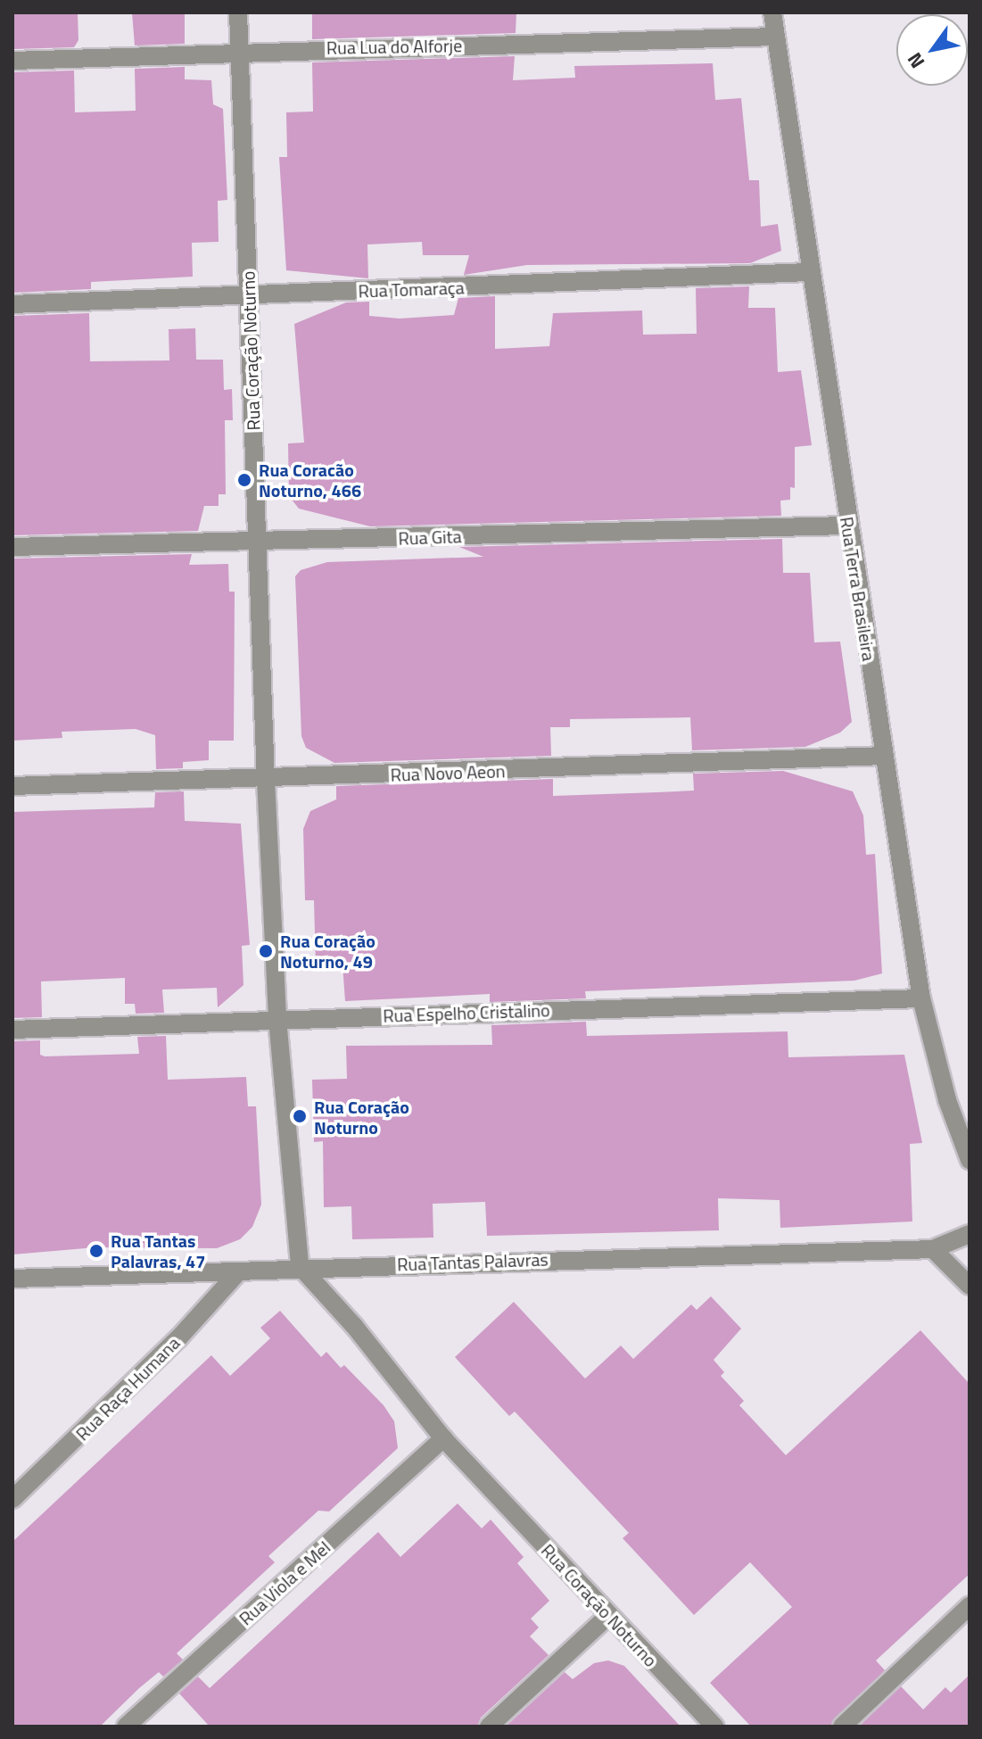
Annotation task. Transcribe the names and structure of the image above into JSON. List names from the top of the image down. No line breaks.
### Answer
{"streets":{"street":["Rua Lua do Alforje","Rua Tomaraça","Rua Coração Noturno","Rua Gita","Rua Terra Brasileira","Rua Novo Aeon","Rua Espelho Cristalino","Rua Tantas Palavras","Rua Raça Humana","Rua Viola e Mel"]},"crossings":[["Rua Lua do Alforje","Rua Coração Noturno"],["Rua Lua do Alforje","Rua Terra Brasileira"],["Rua Tomaraça","Rua Coração Noturno"],["Rua Tomaraça","Rua Terra Brasileira"],["Rua Coração Noturno","Rua Gita"],["Rua Coração Noturno","Rua Novo Aeon"],["Rua Coração Noturno","Rua Espelho Cristalino"],["Rua Coração Noturno","Rua Tantas Palavras"],["Rua Coração Noturno","Rua Viola e Mel"],["Rua Gita","Rua Terra Brasileira"],["Rua Terra Brasileira","Rua Novo Aeon"],["Rua Terra Brasileira","Rua Espelho Cristalino"],["Rua Tantas Palavras","Rua Raça Humana"]],"places":["Rua Coracão Noturno, 466","Rua Coração Noturno, 49","Rua Coração Noturno","Rua Tantas Palavras, 47"],"north":"bottom left"}
